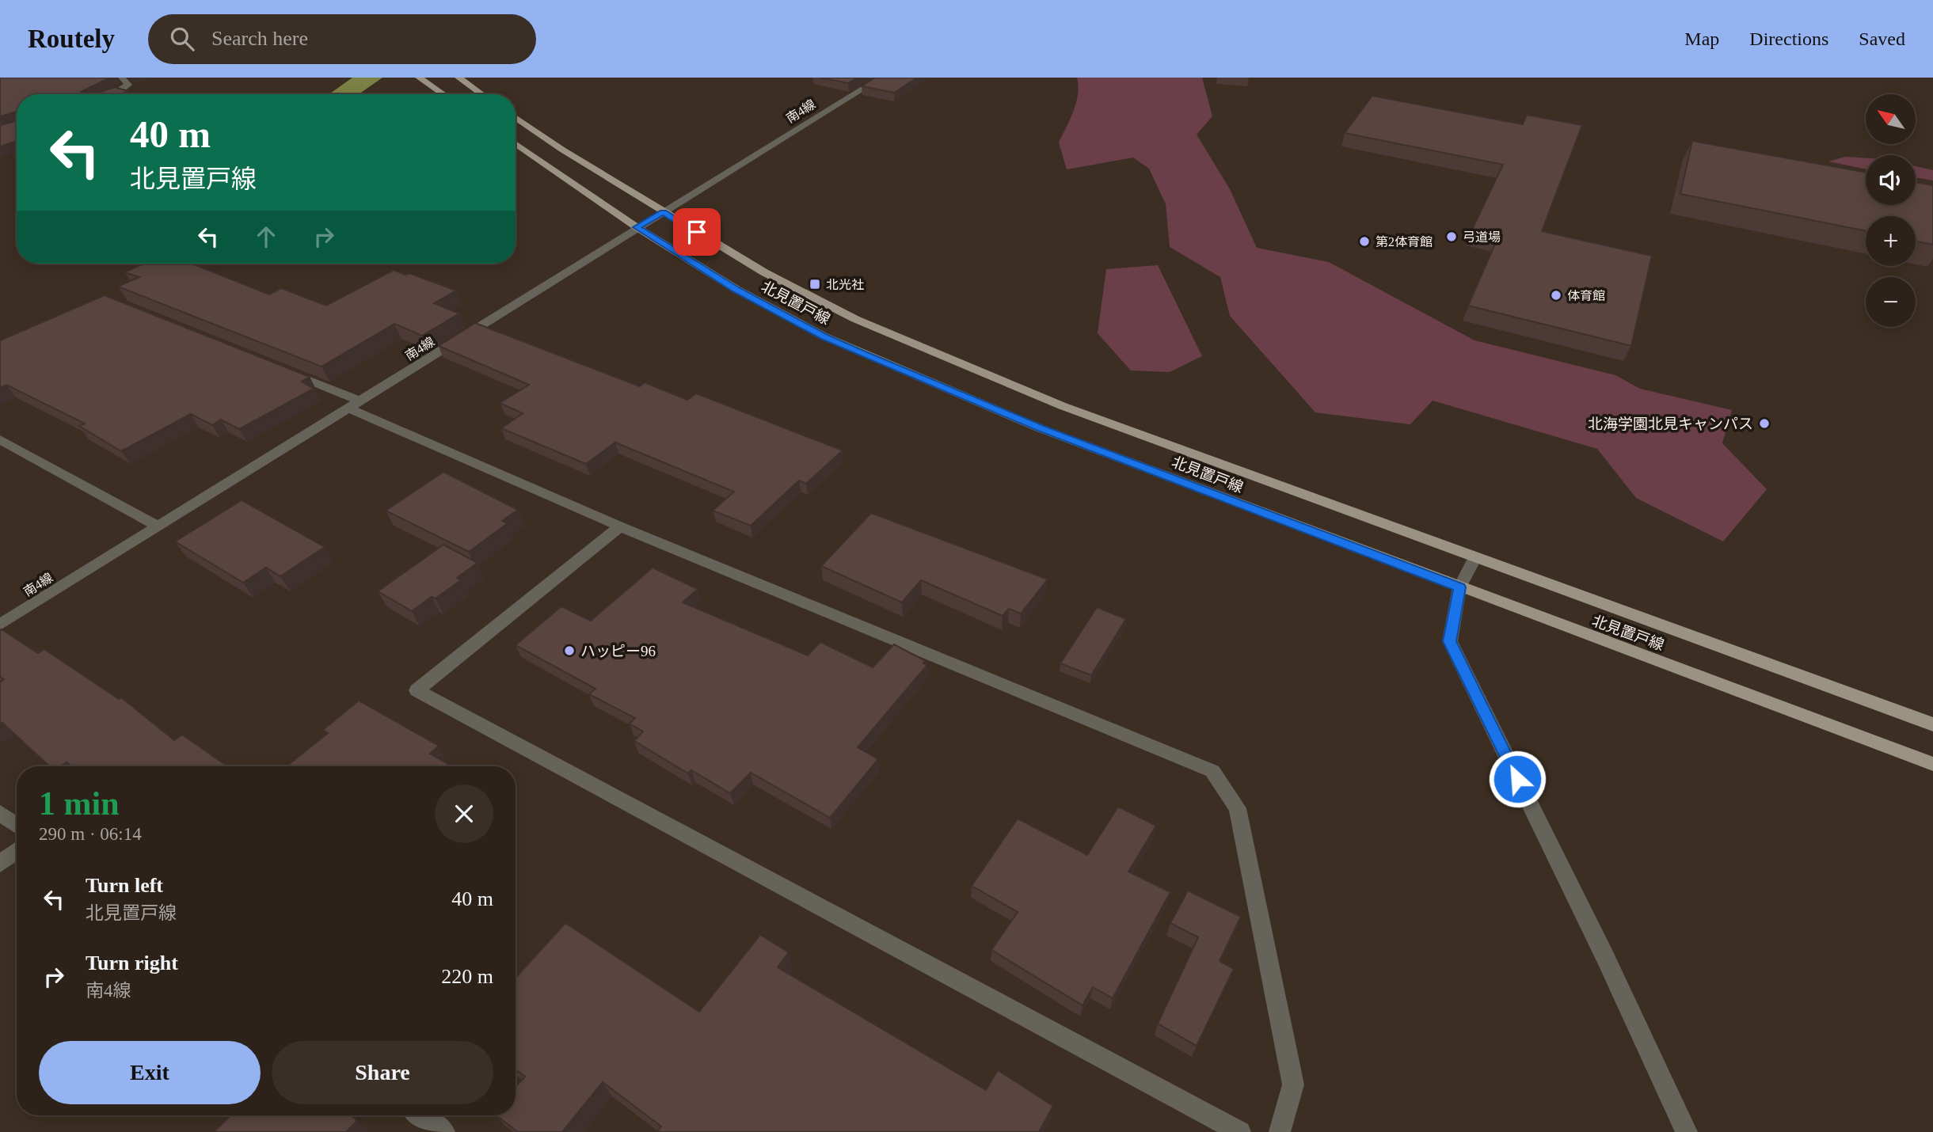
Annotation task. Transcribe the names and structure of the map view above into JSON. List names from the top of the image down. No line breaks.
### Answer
{"streets":{"main road":["北見置戸線"],"street":["南4線"]},"crossings":[["南4線","北見置戸線"]],"places":{"other":["弓道場","第2体育館","体育館","北海学園北見キャンパス","ハッピー96"],"transit":["北光社"]},"north":"top left","page":{"header":"Routely","search":"Search here","nav":["Map","Directions","Saved"],"map_buttons":["+","−"],"turn":["40 m","北見置戸線"],"heading":["1 min","290 m · 06:14"],"list":[{"name":"Turn left","note":"北見置戸線","value":"40 m"},{"name":"Turn right","note":"南4線","value":"220 m"}],"buttons":["Exit","Share"]}}
